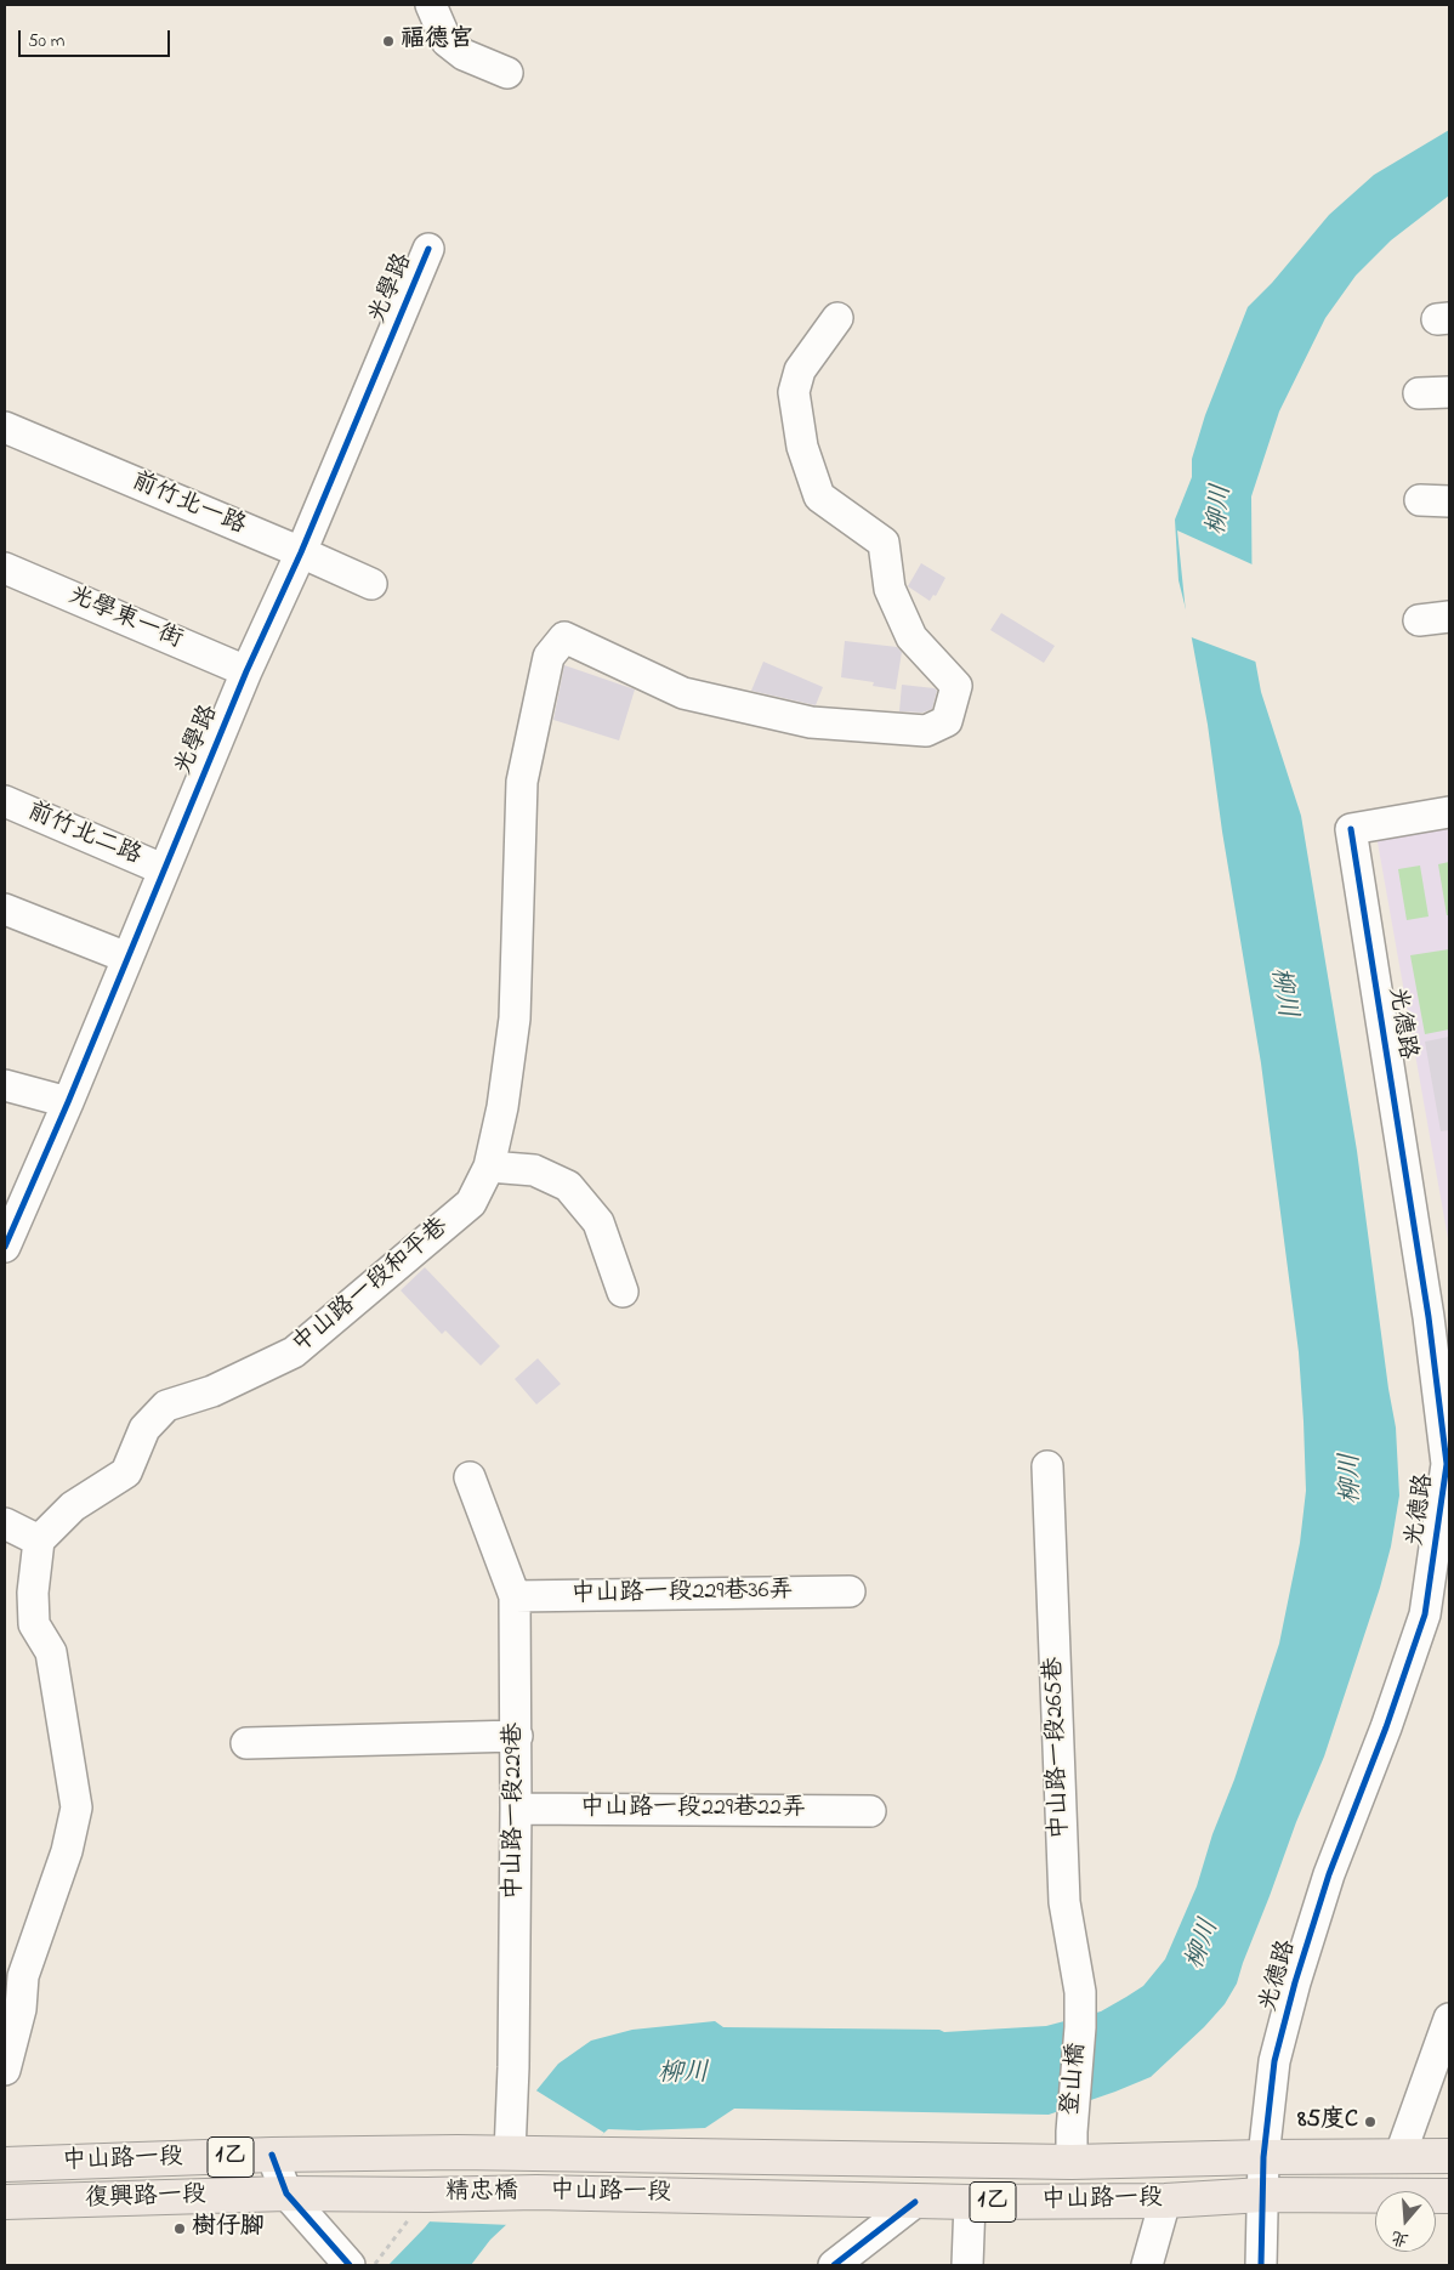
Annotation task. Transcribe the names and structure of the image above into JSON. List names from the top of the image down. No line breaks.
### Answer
{"streets":{"main road":["1乙","中山路一段","精忠橋","復興路一段"],"street":["光學路","前竹北一路","光學東一街","前竹北二路","光德路","中山路一段和平巷","中山路一段229巷36弄","中山路一段265巷","中山路一段229巷22弄","中山路一段229巷","登山橋"]},"crossings":[["光學路","前竹北一路"],["光學路","光學東一街"],["光學路","前竹北二路"],["光德路","中山路一段"],["中山路一段229巷36弄","中山路一段229巷"],["中山路一段265巷","登山橋"],["中山路一段229巷22弄","中山路一段229巷"],["中山路一段229巷","精忠橋"],["登山橋","中山路一段"],["1乙","精忠橋"],["1乙","復興路一段"],["中山路一段","精忠橋"]],"water":["柳川"],"places":["福德宮","85度C","樹仔腳"],"scale_bar":"50 m","north":"bottom"}
